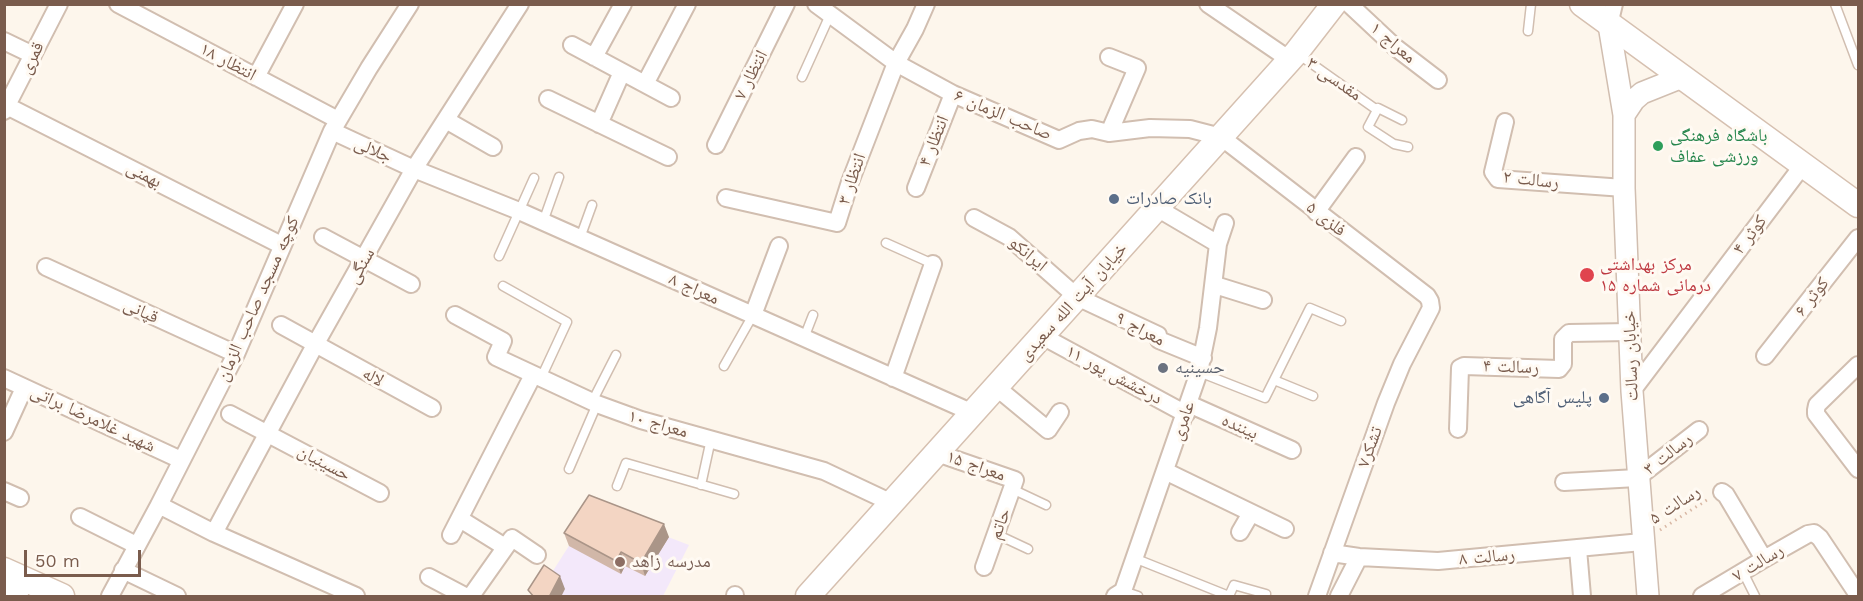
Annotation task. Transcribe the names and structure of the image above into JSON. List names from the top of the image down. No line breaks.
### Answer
{"streets":{"main road":["خیابان آیت الله سعیدی"],"street":["معراج ۱","قمری","انتظار ۱۸","انتظار ۷","صاحب الزمان ۶","انتظار ۴","جلالی","بهمنی","انتظار ۳","رسالت ۲","فلزی ۵","کوثر ۴","ایرانکو","سنگی","معراج ۸","کوثر ۶","کوچه مسجد صاحب الزمان","قپانی","معراج ۹","خیابان رسالت","رسالت ۴","درخشش پور ۱۱","لاله","شهید غلامرضا براتی","عامری","معراج ۱۰","بیننده","تشکر۷","رسالت ۳","حسینیان","معراج ۱۵","حاتم","رسالت ۸","رسالت ۷"],"lane":["مقدسی ۳"],"path":["رسالت ۵"]},"crossings":[["معراج ۱","خیابان آیت الله سعیدی"],["قمری","بهمنی"],["انتظار ۱۸","جلالی"],["انتظار ۱۸","کوچه مسجد صاحب الزمان"],["مقدسی ۳","خیابان آیت الله سعیدی"],["صاحب الزمان ۶","انتظار ۴"],["صاحب الزمان ۶","انتظار ۳"],["صاحب الزمان ۶","فلزی ۵"],["صاحب الزمان ۶","خیابان آیت الله سعیدی"],["جلالی","سنگی"],["جلالی","معراج ۸"],["جلالی","کوچه مسجد صاحب الزمان"],["بهمنی","کوچه مسجد صاحب الزمان"],["رسالت ۲","خیابان رسالت"],["فلزی ۵","خیابان آیت الله سعیدی"],["فلزی ۵","تشکر۷"],["کوثر ۴","خیابان رسالت"],["ایرانکو","خیابان آیت الله سعیدی"],["ایرانکو","معراج ۹"],["سنگی","معراج ۸"],["سنگی","لاله"],["سنگی","حسینیان"],["معراج ۸","خیابان آیت الله سعیدی"],["کوچه مسجد صاحب الزمان","قپانی"],["کوچه مسجد صاحب الزمان","شهید غلامرضا براتی"],["خیابان آیت الله سعیدی","معراج ۹"],["خیابان آیت الله سعیدی","درخشش پور ۱۱"],["خیابان آیت الله سعیدی","معراج ۱۰"],["خیابان آیت الله سعیدی","معراج ۱۵"],["معراج ۹","عامری"],["خیابان رسالت","رسالت ۴"],["خیابان رسالت","رسالت ۳"],["خیابان رسالت","رسالت ۵"],["خیابان رسالت","رسالت ۸"],["درخشش پور ۱۱","عامری"],["درخشش پور ۱۱","بیننده"],["عامری","بیننده"],["تشکر۷","رسالت ۸"],["معراج ۱۵","حاتم"],["رسالت ۵","رسالت ۸"]],"places":["باشگاه فرهنگی ورزشی عفاف","بانک صادرات","مرکز بهداشتی درمانی شماره ۱۵","حسینیه","پلیس آگاهی","مدرسه زاهد"],"scale_bar":"50 m"}
